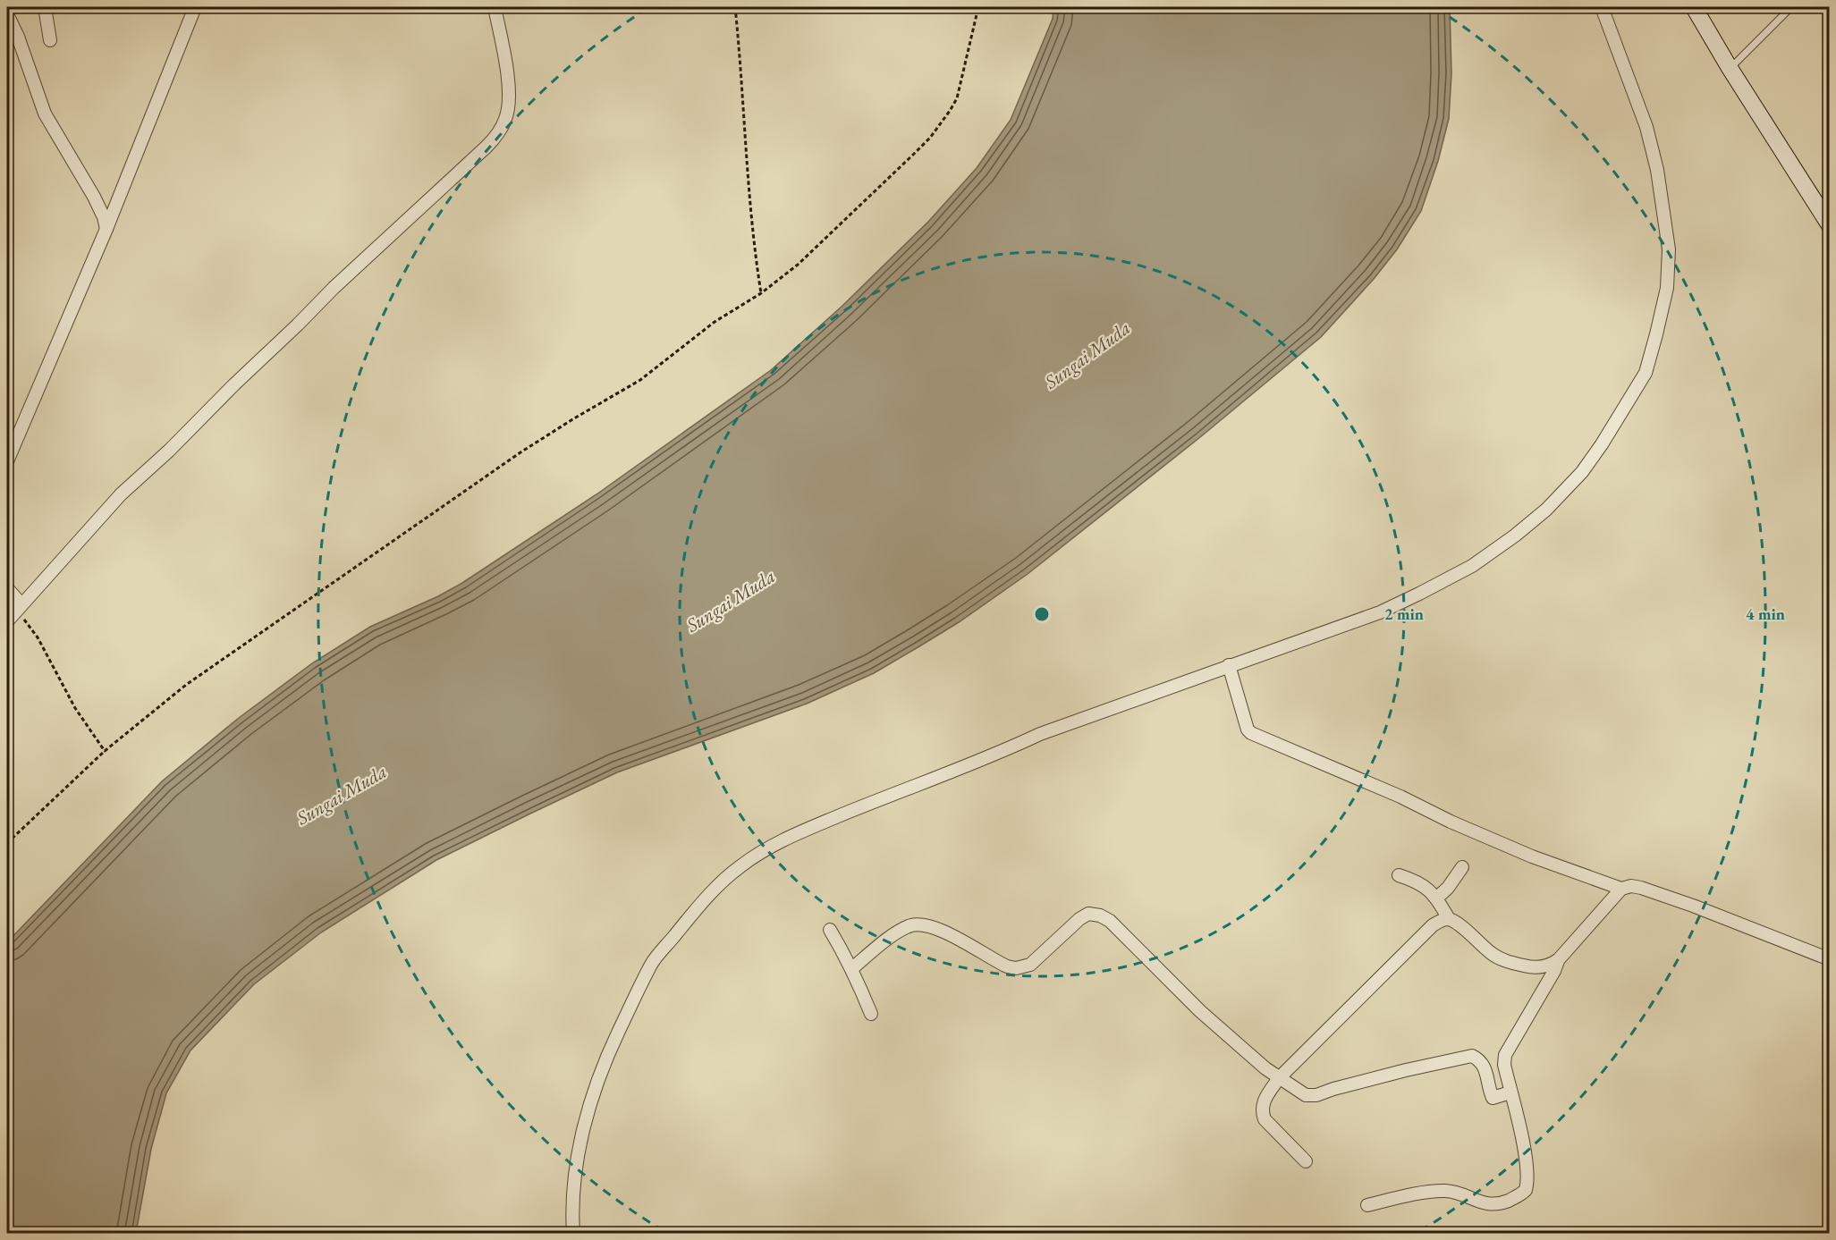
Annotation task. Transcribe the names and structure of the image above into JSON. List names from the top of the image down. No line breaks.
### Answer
{"water":["Sungai Muda"],"rings":["2 min","4 min"]}
